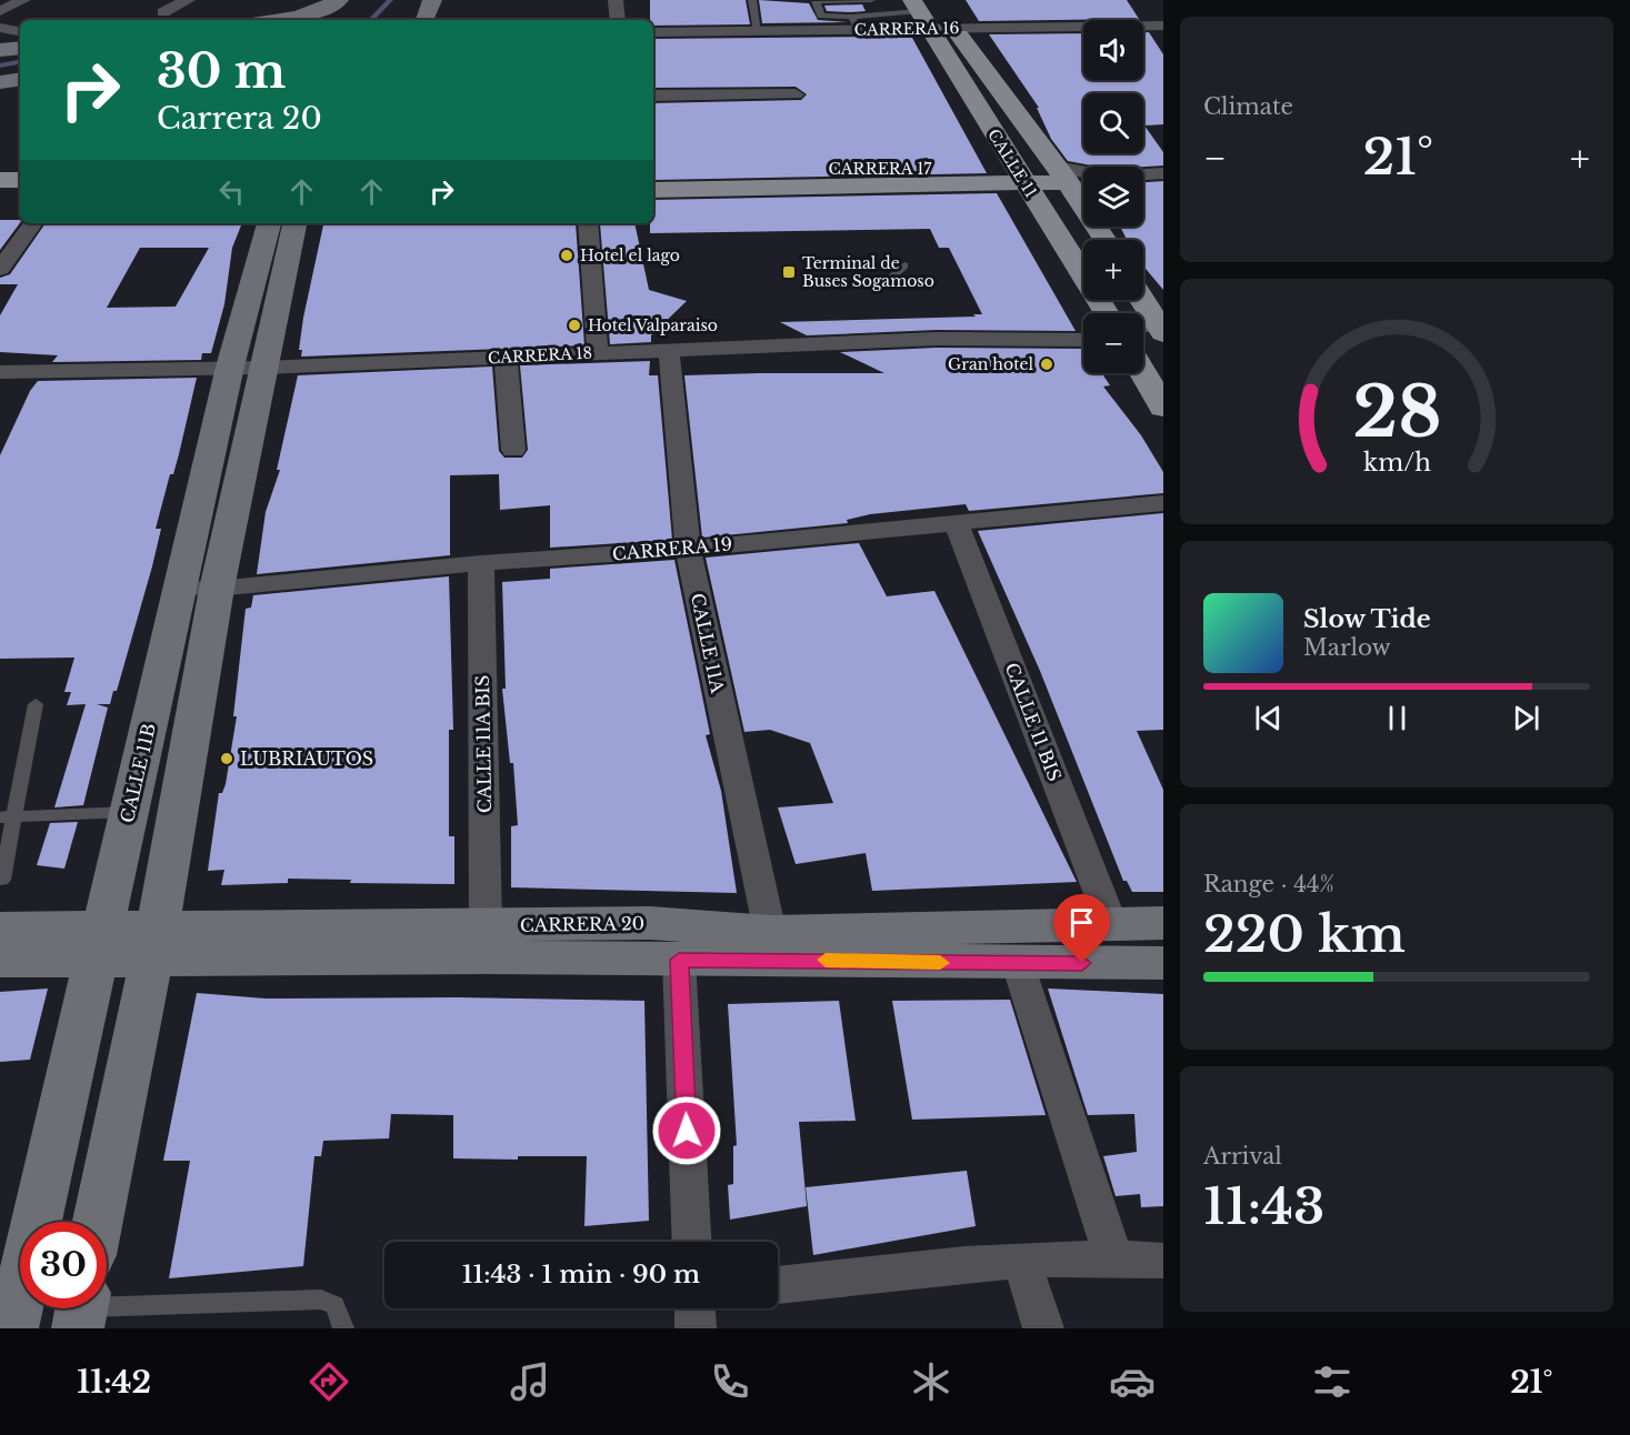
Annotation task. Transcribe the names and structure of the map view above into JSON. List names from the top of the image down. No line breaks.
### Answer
{"streets":{"main road":["CALLE 11","CARRERA 17"],"street":["CARRERA 16","CARRERA 18","CARRERA 19","CALLE 11A","CALLE 11 BIS","CALLE 11A BIS","CALLE 11B","CARRERA 20"]},"crossings":[["CARRERA 16","CALLE 11"],["CALLE 11","CARRERA 17"],["CARRERA 18","CALLE 11A"],["CARRERA 18","CALLE 11B"],["CARRERA 19","CALLE 11A"],["CARRERA 19","CALLE 11 BIS"],["CARRERA 19","CALLE 11A BIS"],["CARRERA 19","CALLE 11B"],["CALLE 11A","CARRERA 20"],["CALLE 11 BIS","CARRERA 20"],["CALLE 11A BIS","CARRERA 20"],["CALLE 11B","CARRERA 20"]],"places":{"other":["Hotel el lago","Hotel Valparaiso","Gran hotel","LUBRIAUTOS"],"transit":["Terminal de Buses Sogamoso"]},"page":{"tile":["Climate",["Range · 44%","220 km"],["Arrival","11:43"]],"map_buttons":["+","−"],"turn":["30 m","Carrera 20"],"heat":["−","21°","+"],"song":["Slow Tide","Marlow"],"limit":"30","trip":"11:43 · 1 min · 90 m","tabs":["11:42","21°"],"gauge":["28","km/h"]}}
